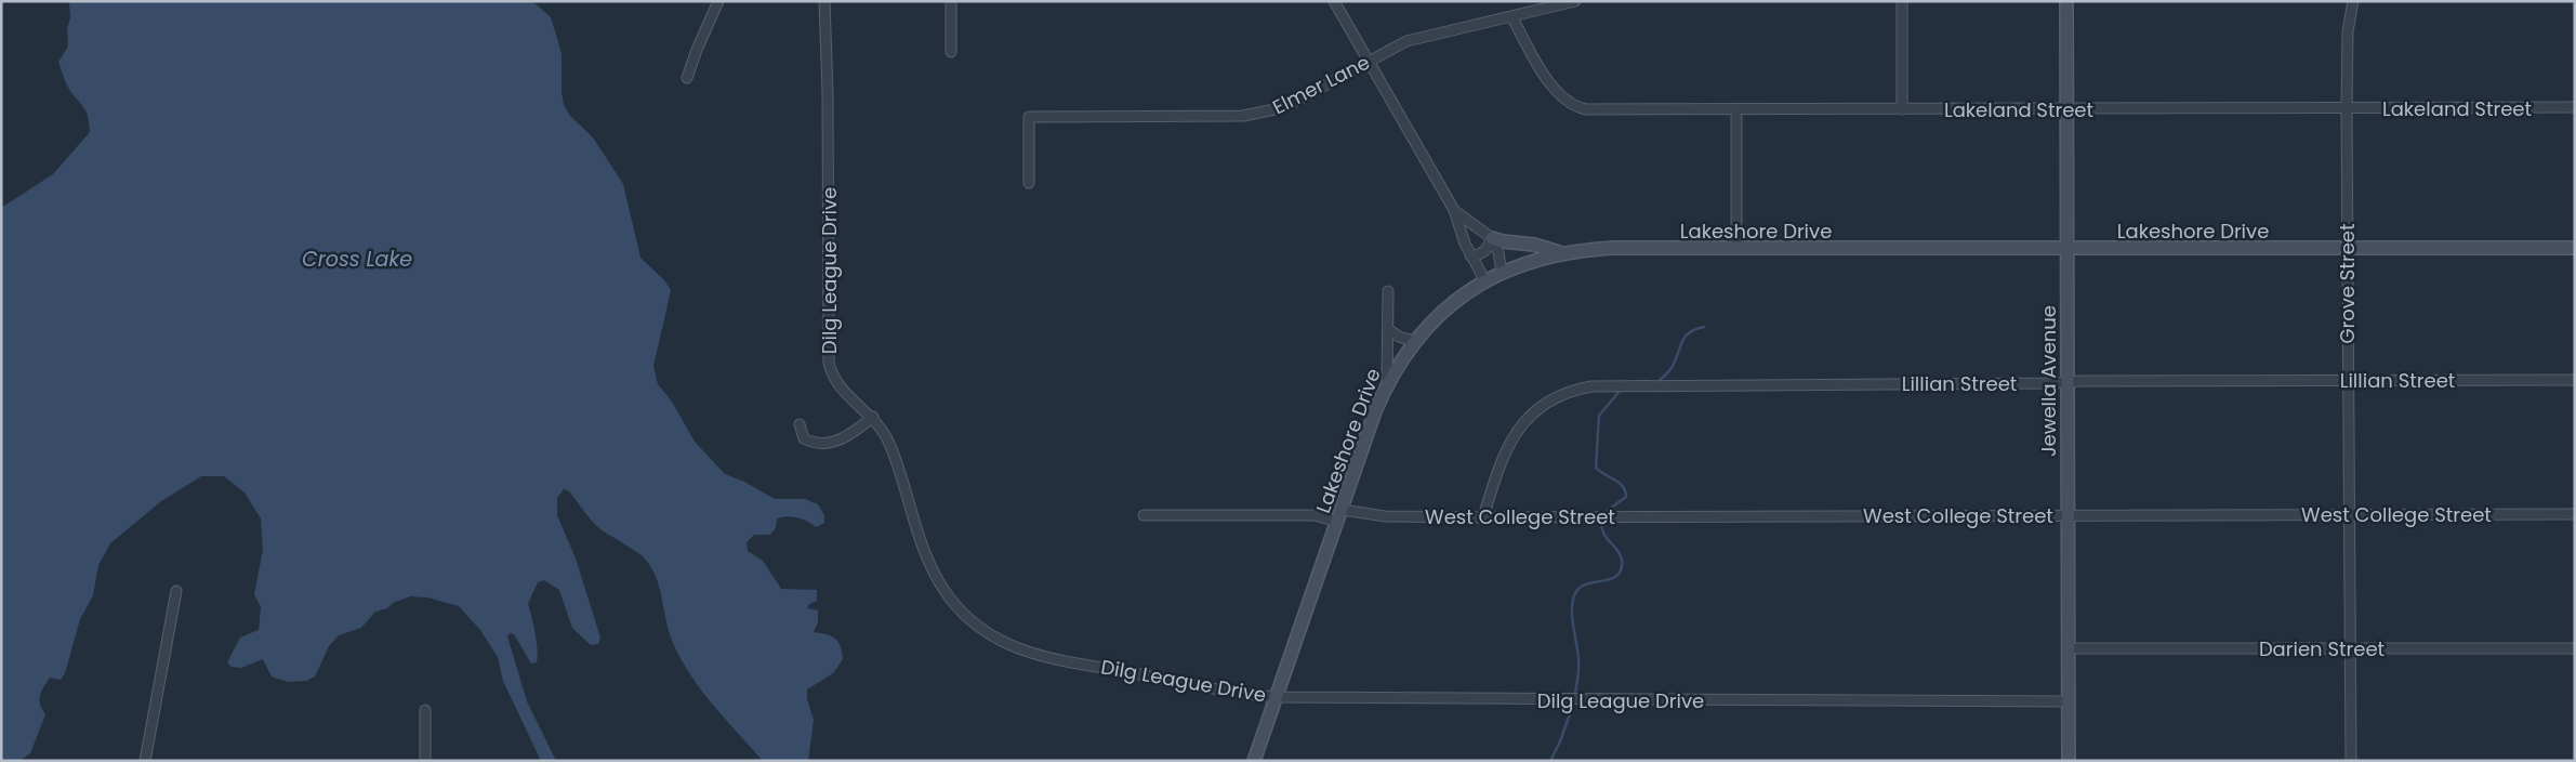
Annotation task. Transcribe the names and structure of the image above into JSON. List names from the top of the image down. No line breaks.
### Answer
{"streets":{"main road":["Lakeshore Drive","Jewella Avenue"],"street":["Elmer Lane","Lakeland Street","Dilg League Drive","Grove Street","Lillian Street","West College Street","Darien Street"]},"crossings":[["Elmer Lane","Lakeland Street"],["Lakeland Street","Grove Street"],["Lakeland Street","Jewella Avenue"],["Lakeshore Drive","Dilg League Drive"],["Lakeshore Drive","Grove Street"],["Lakeshore Drive","Jewella Avenue"],["Lakeshore Drive","West College Street"],["Dilg League Drive","Jewella Avenue"],["Grove Street","Lillian Street"],["Grove Street","West College Street"],["Grove Street","Darien Street"],["Lillian Street","Jewella Avenue"],["Lillian Street","West College Street"],["Jewella Avenue","West College Street"],["Jewella Avenue","Darien Street"]],"water":["Cross Lake"]}
